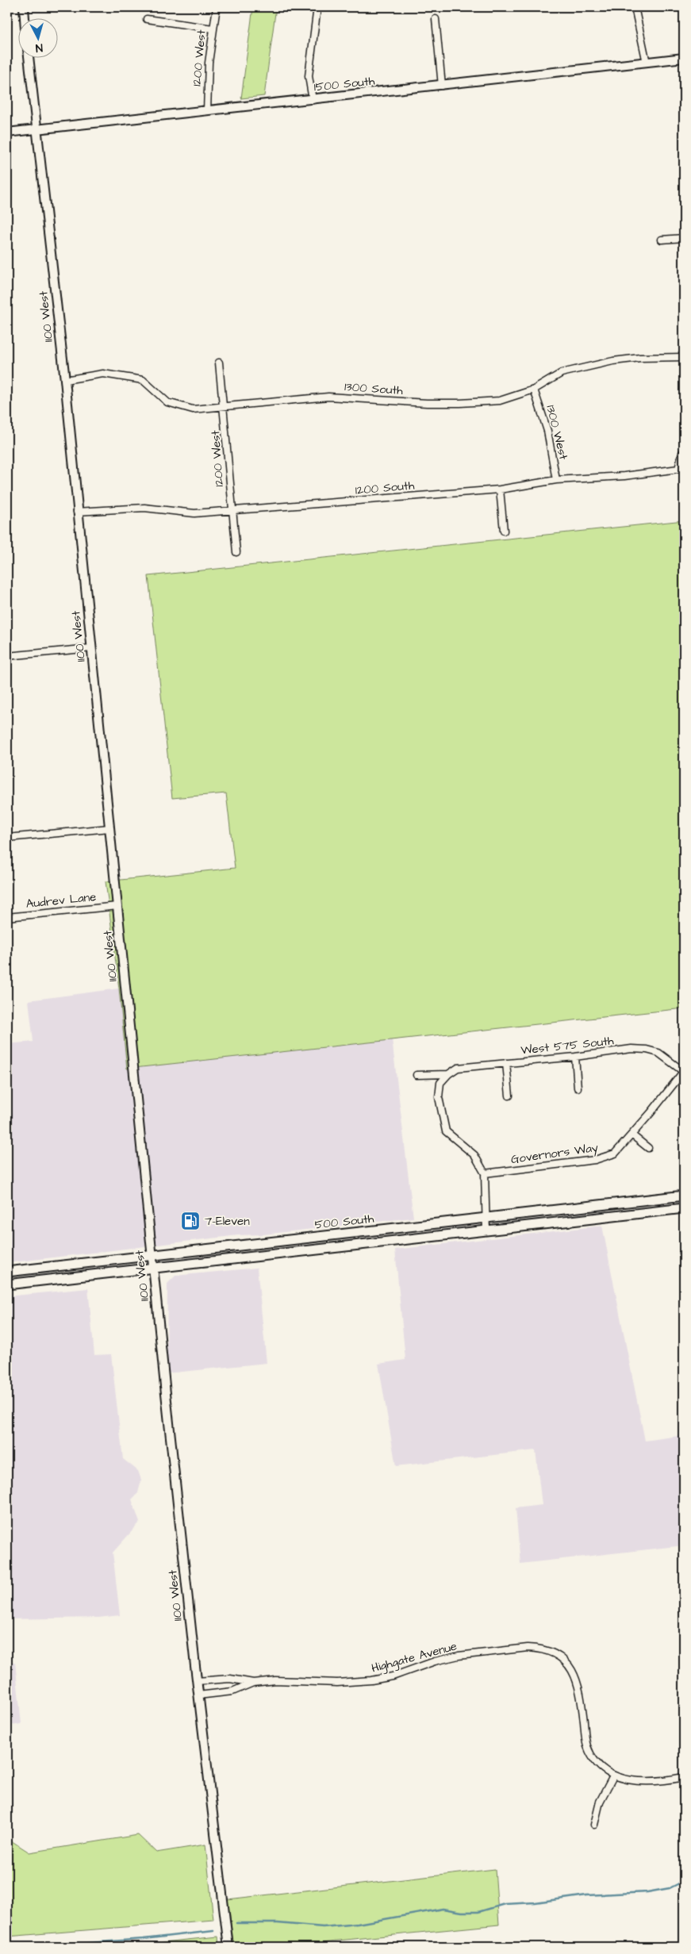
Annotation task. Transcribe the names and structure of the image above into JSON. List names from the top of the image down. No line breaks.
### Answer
{"streets":{"main road":["500 South"],"street":["1200 West","1500 South","1100 West","1300 South","1300 West","1200 South","Audrev Lane","West 575 South","Governors Way","Highgate Avenue"]},"crossings":[["1200 West","1500 South"],["1200 West","1300 South"],["1200 West","1200 South"],["1500 South","1100 West"],["1100 West","1300 South"],["1100 West","1200 South"],["1100 West","Audrev Lane"],["1100 West","500 South"],["1100 West","Highgate Avenue"],["1300 South","1300 West"],["1300 West","1200 South"],["West 575 South","Governors Way"]],"places":{"fuel station":["7-Eleven"]},"north":"bottom"}
